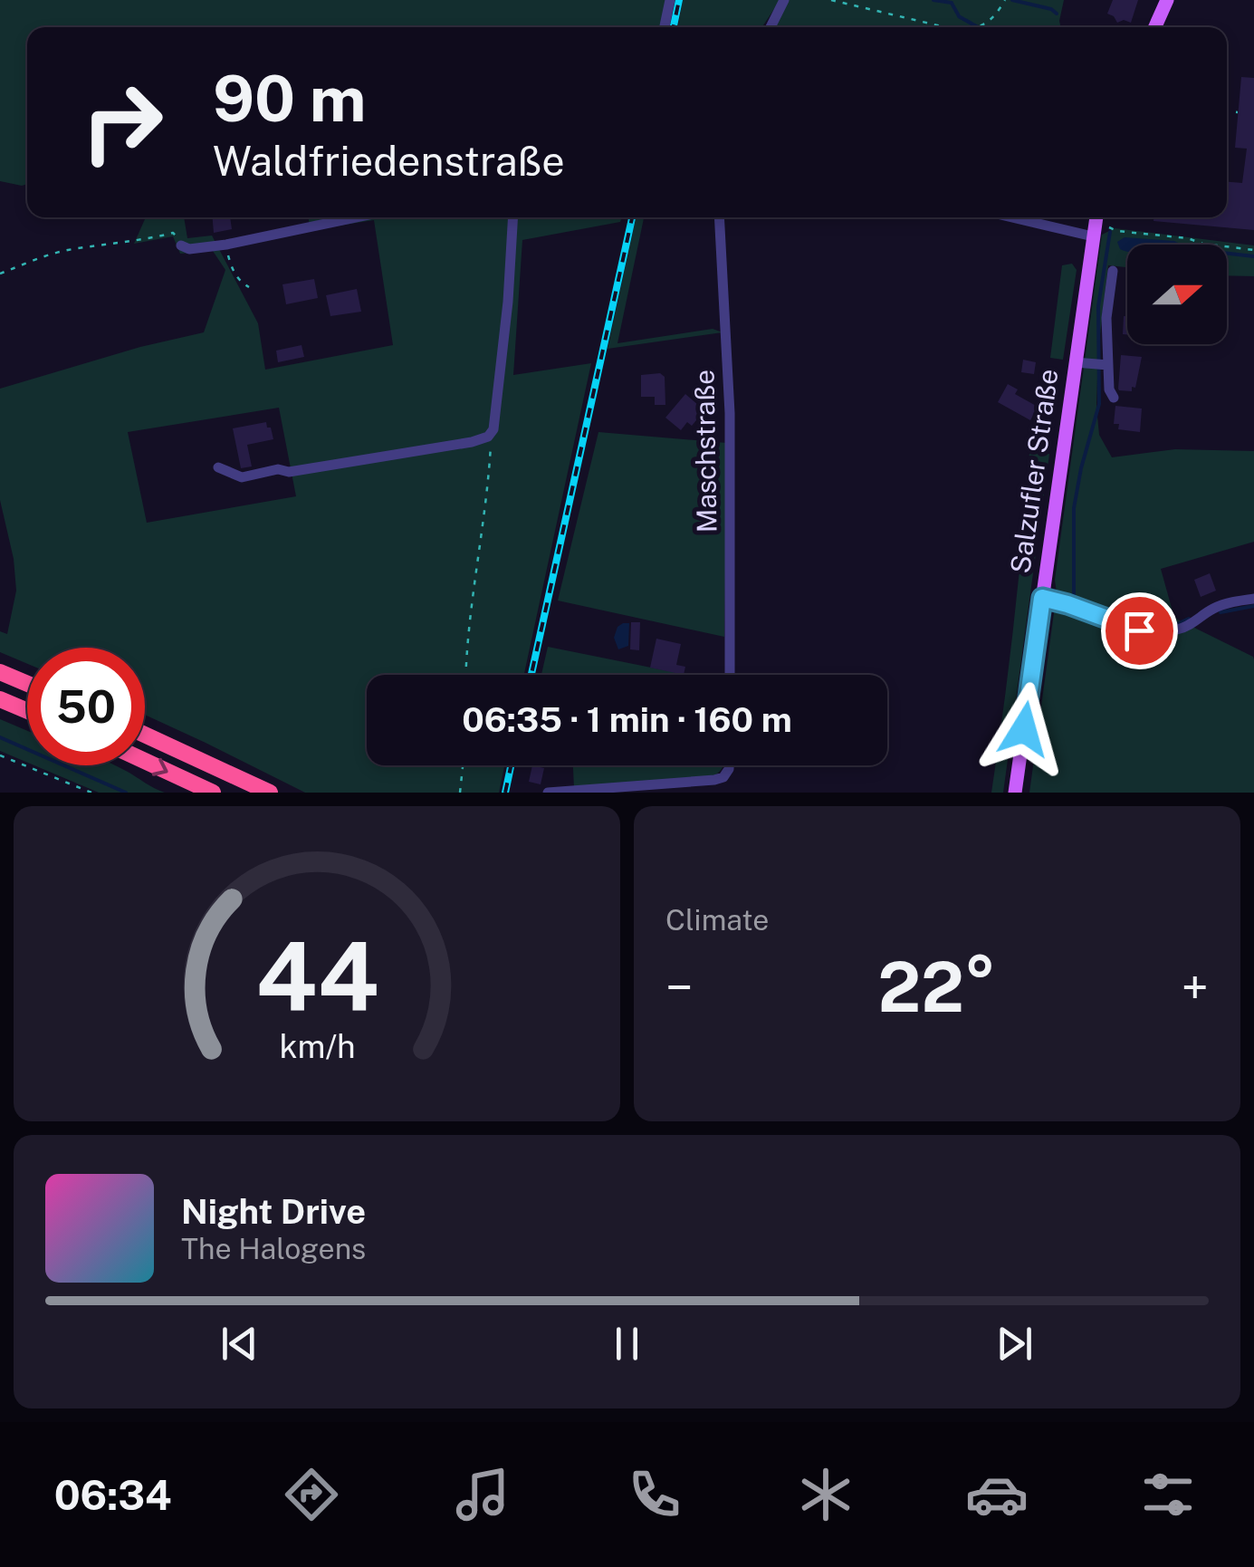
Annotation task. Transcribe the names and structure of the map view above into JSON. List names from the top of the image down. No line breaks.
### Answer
{"streets":{"main road":["Salzufler Straße"],"street":["Maschstraße"]},"north":"right","page":{"turn":["90 m","Waldfriedenstraße"],"limit":"50","trip":"06:35 · 1 min · 160 m","tile":"Climate","heat":["−","22°","+"],"song":["Night Drive","The Halogens"],"tabs":"06:34","gauge":["44","km/h"]}}
